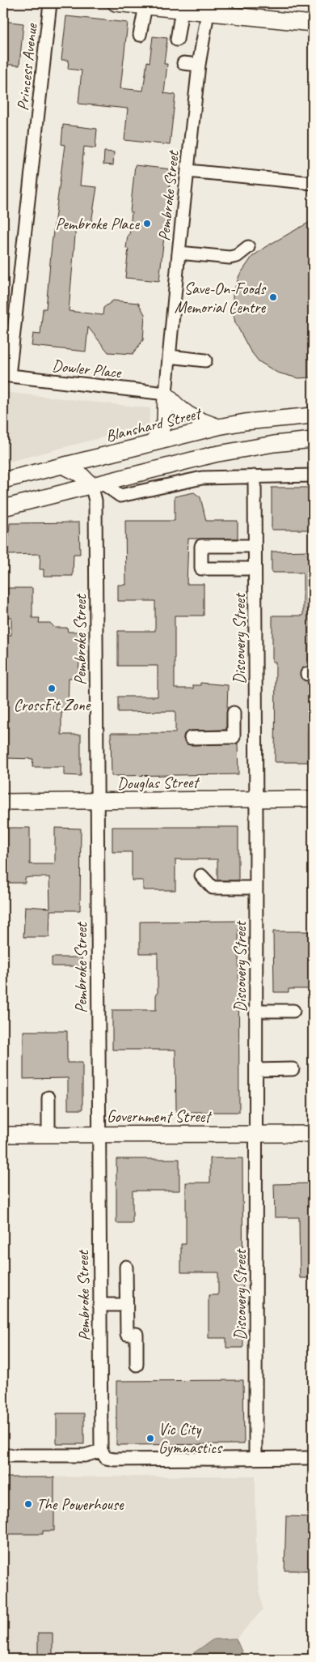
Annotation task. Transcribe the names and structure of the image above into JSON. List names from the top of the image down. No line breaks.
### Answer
{"streets":{"main road":["Blanshard Street","Douglas Street","Government Street"],"street":["Princess Avenue","Pembroke Street","Dowler Place","Discovery Street"]},"crossings":[["Princess Avenue","Dowler Place"],["Pembroke Street","Dowler Place"],["Pembroke Street","Douglas Street"],["Pembroke Street","Government Street"],["Discovery Street","Douglas Street"],["Discovery Street","Government Street"]],"places":["Pembroke Place","Save-On-Foods Memorial Centre","CrossFit Zone","Vic City Gymnastics","The Powerhouse"]}
